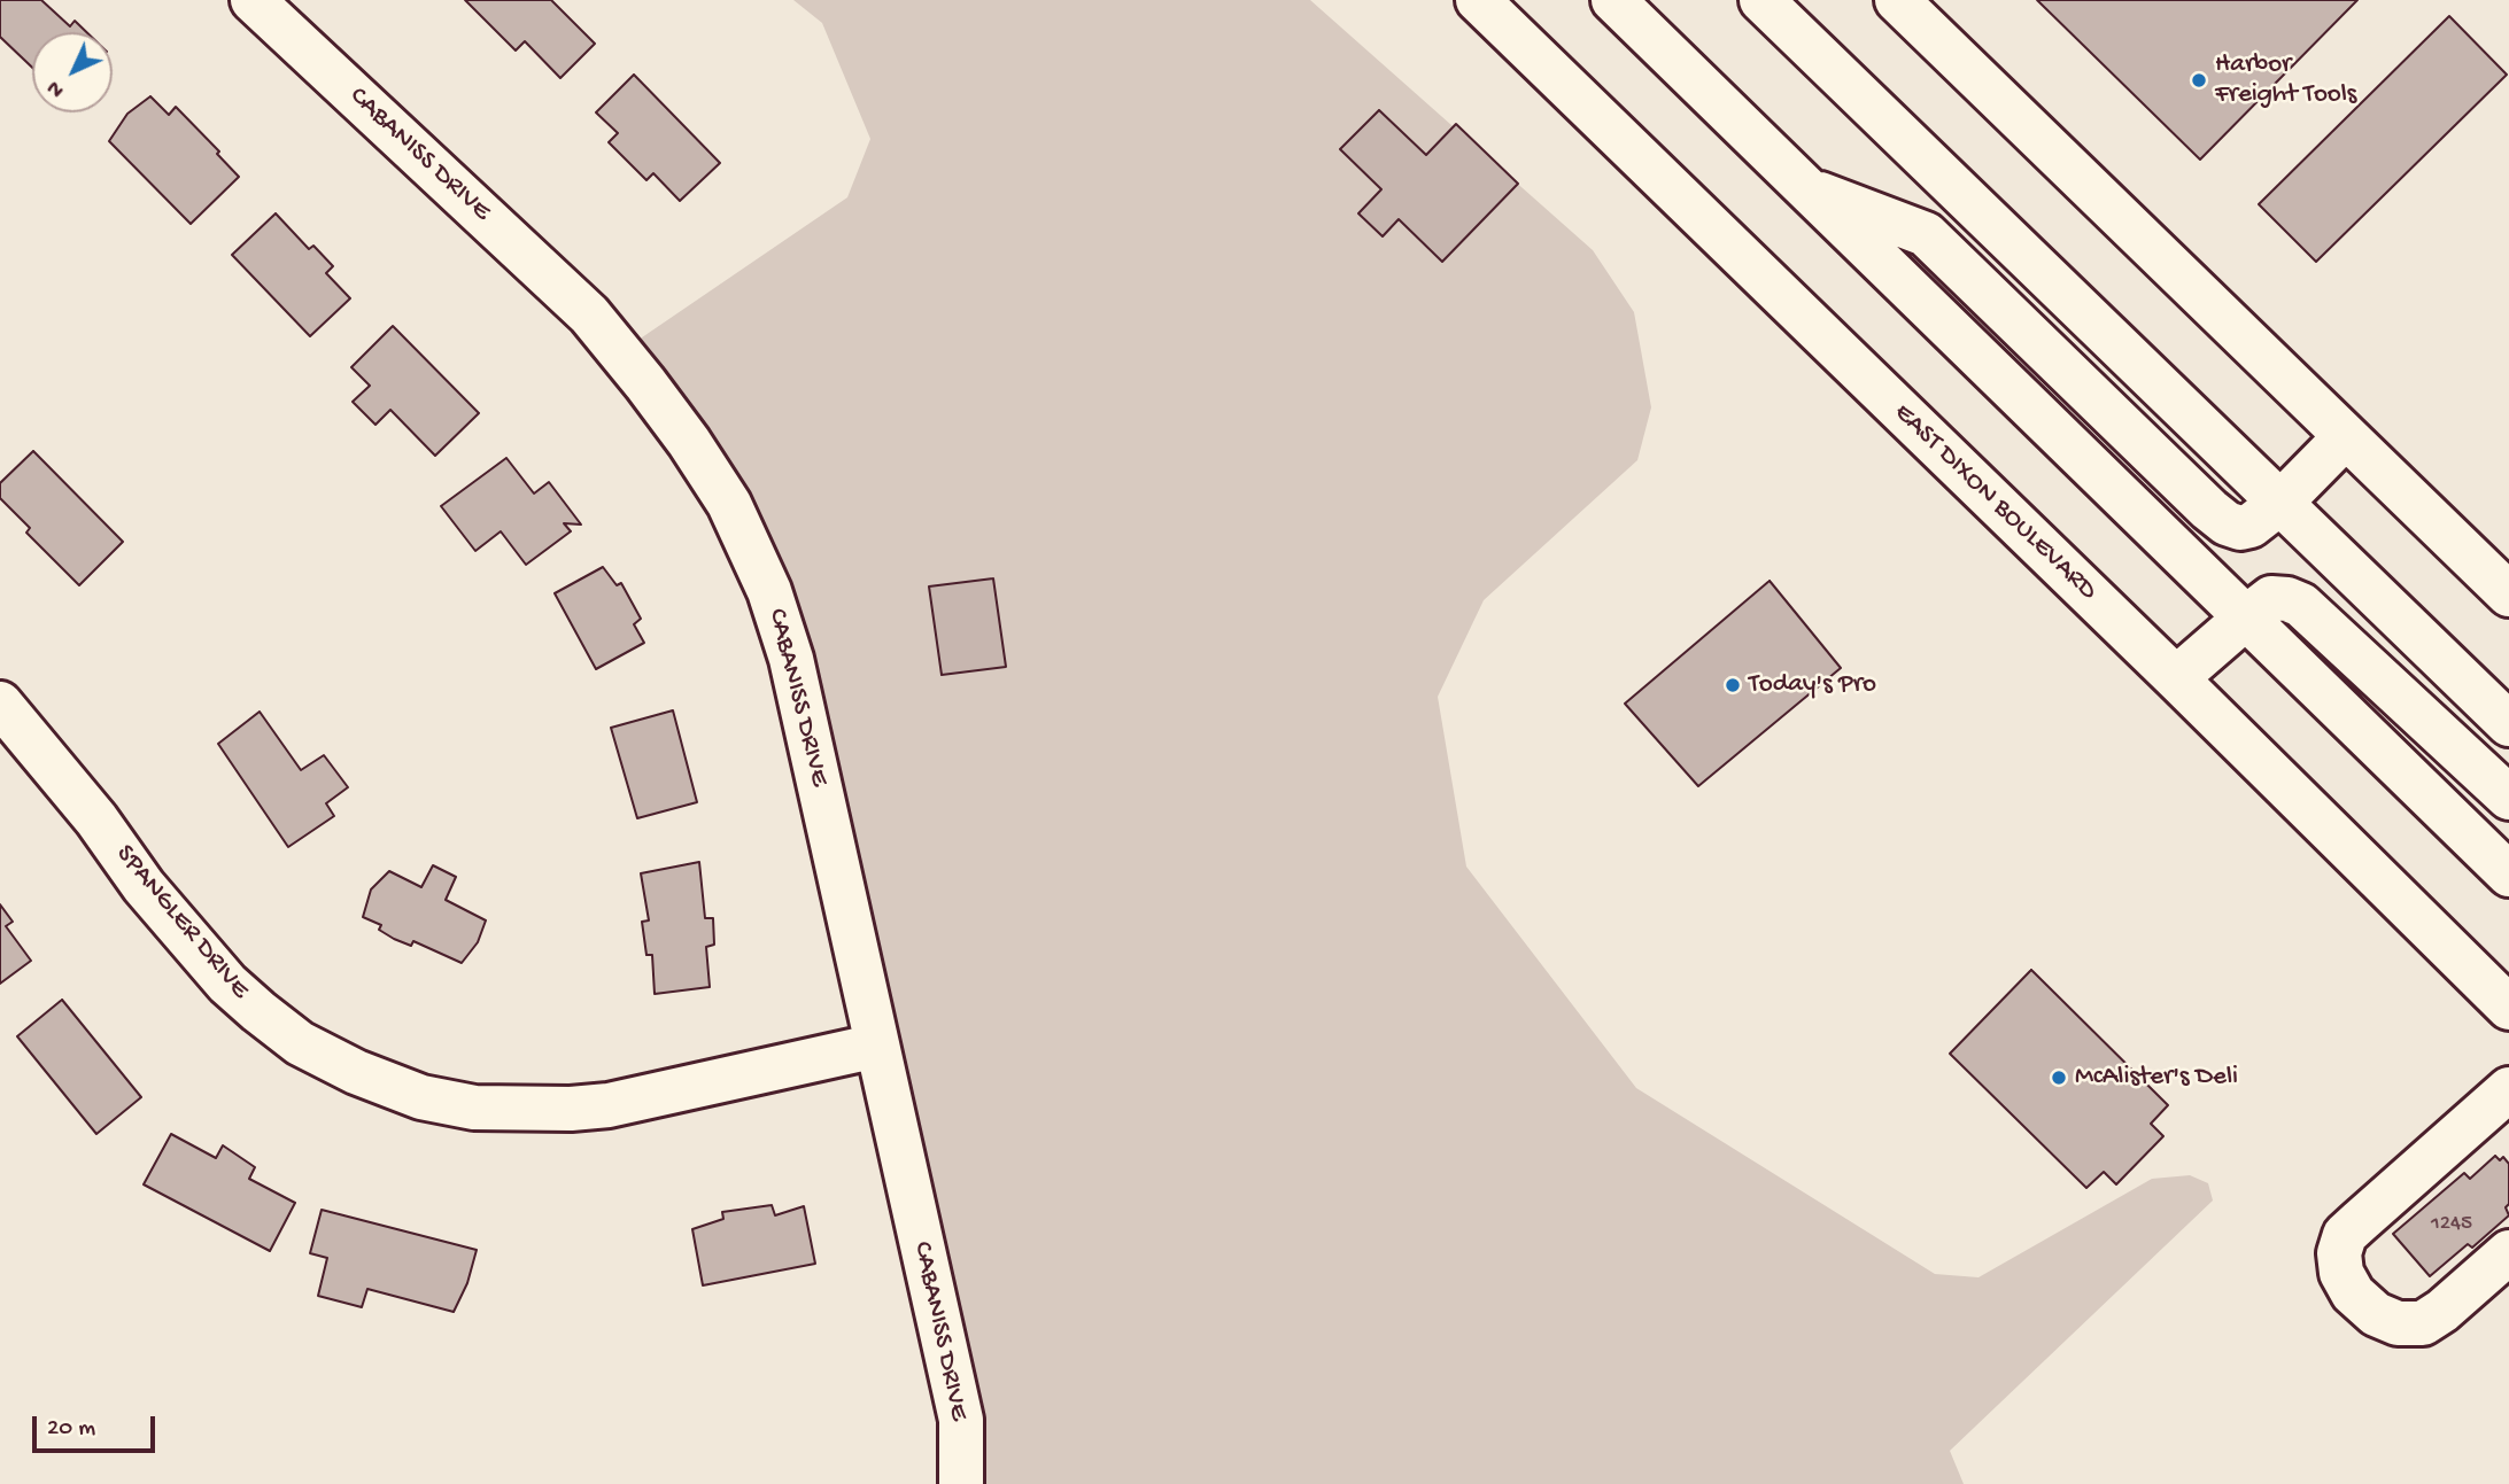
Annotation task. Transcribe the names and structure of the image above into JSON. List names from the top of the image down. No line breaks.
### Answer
{"streets":{"main road":["CABANISS DRIVE","EAST DIXON BOULEVARD","SPANGLER DRIVE"]},"crossings":[["CABANISS DRIVE","SPANGLER DRIVE"]],"places":["Harbor Freight Tools","Today's Pro","McAlister's Deli"],"house_numbers":["1245"],"scale_bar":"20 m","north":"bottom left"}
